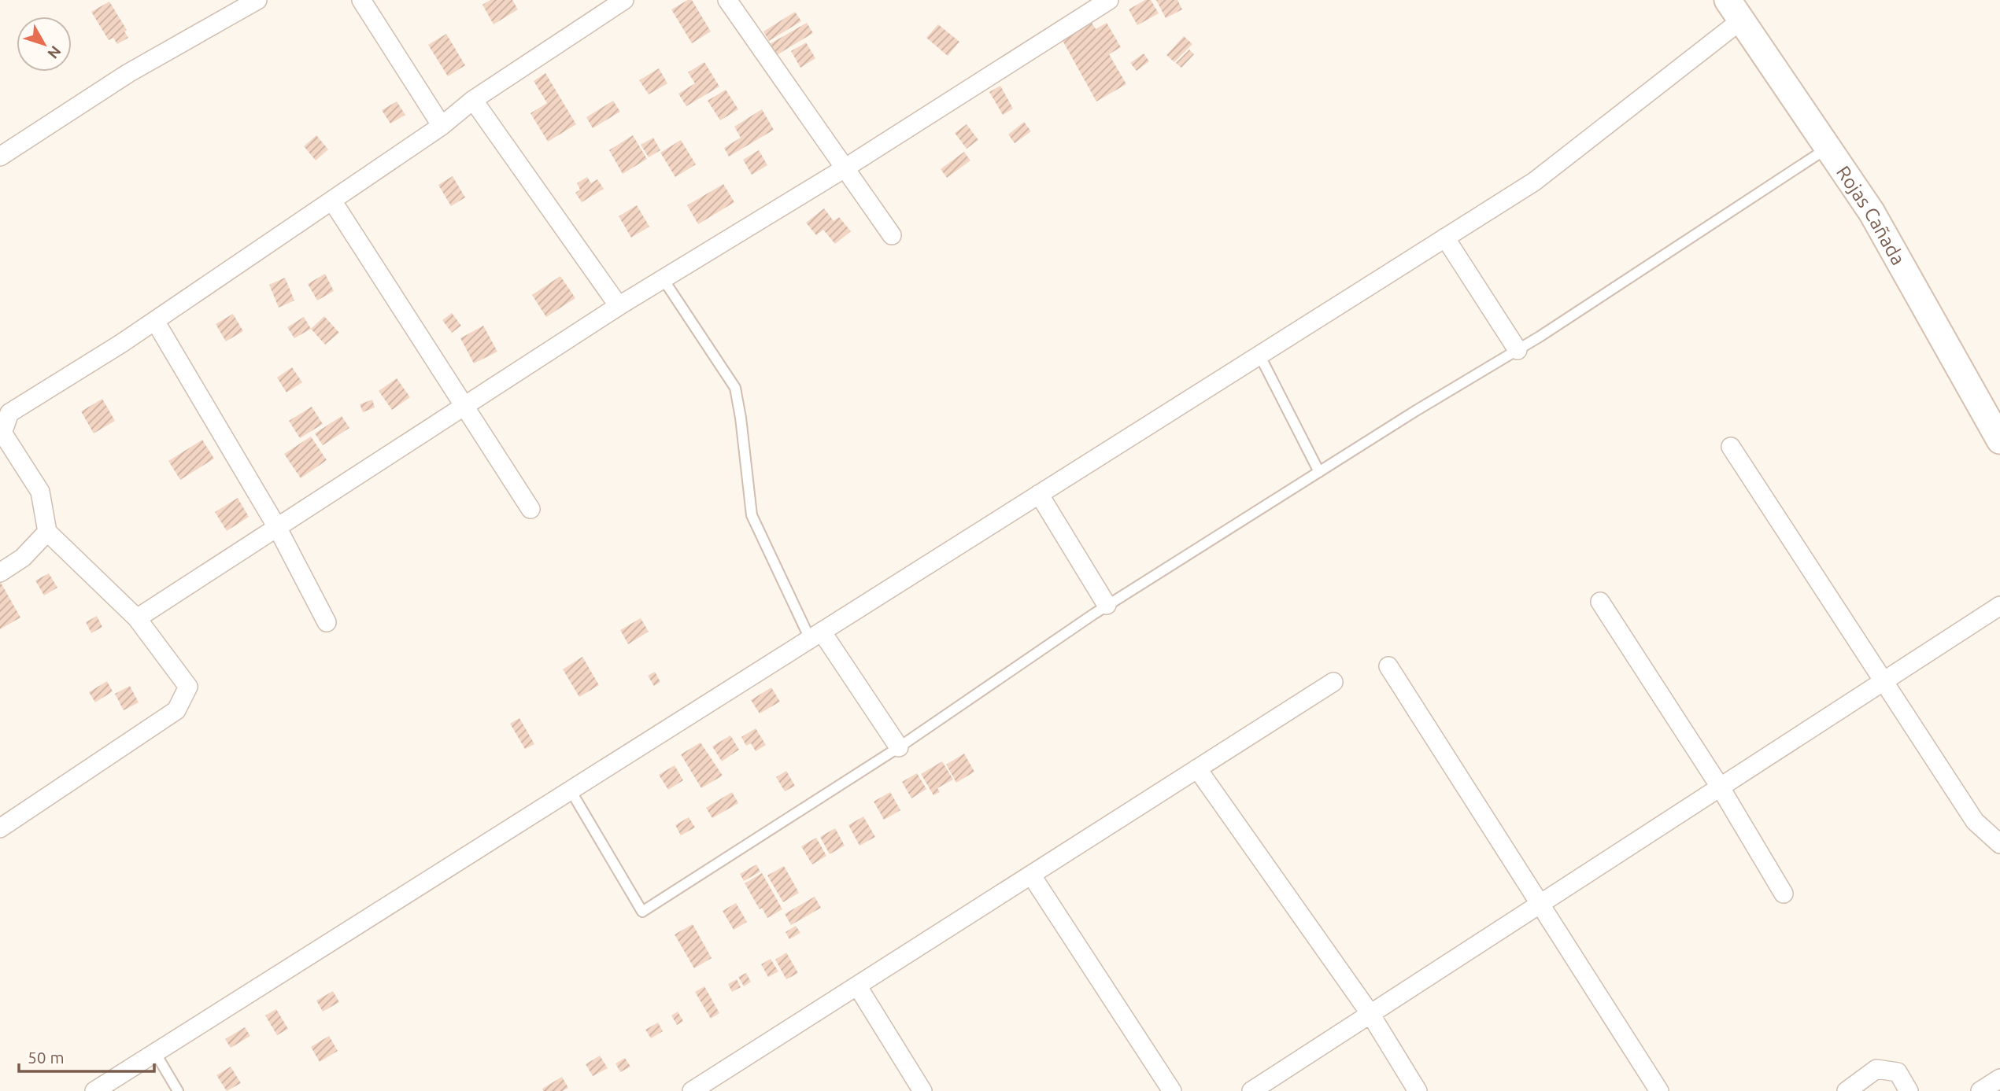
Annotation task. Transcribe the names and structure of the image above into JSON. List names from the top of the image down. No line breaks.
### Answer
{"streets":{"main road":["Rojas Cañada"]},"scale_bar":"50 m","north":"bottom right"}
